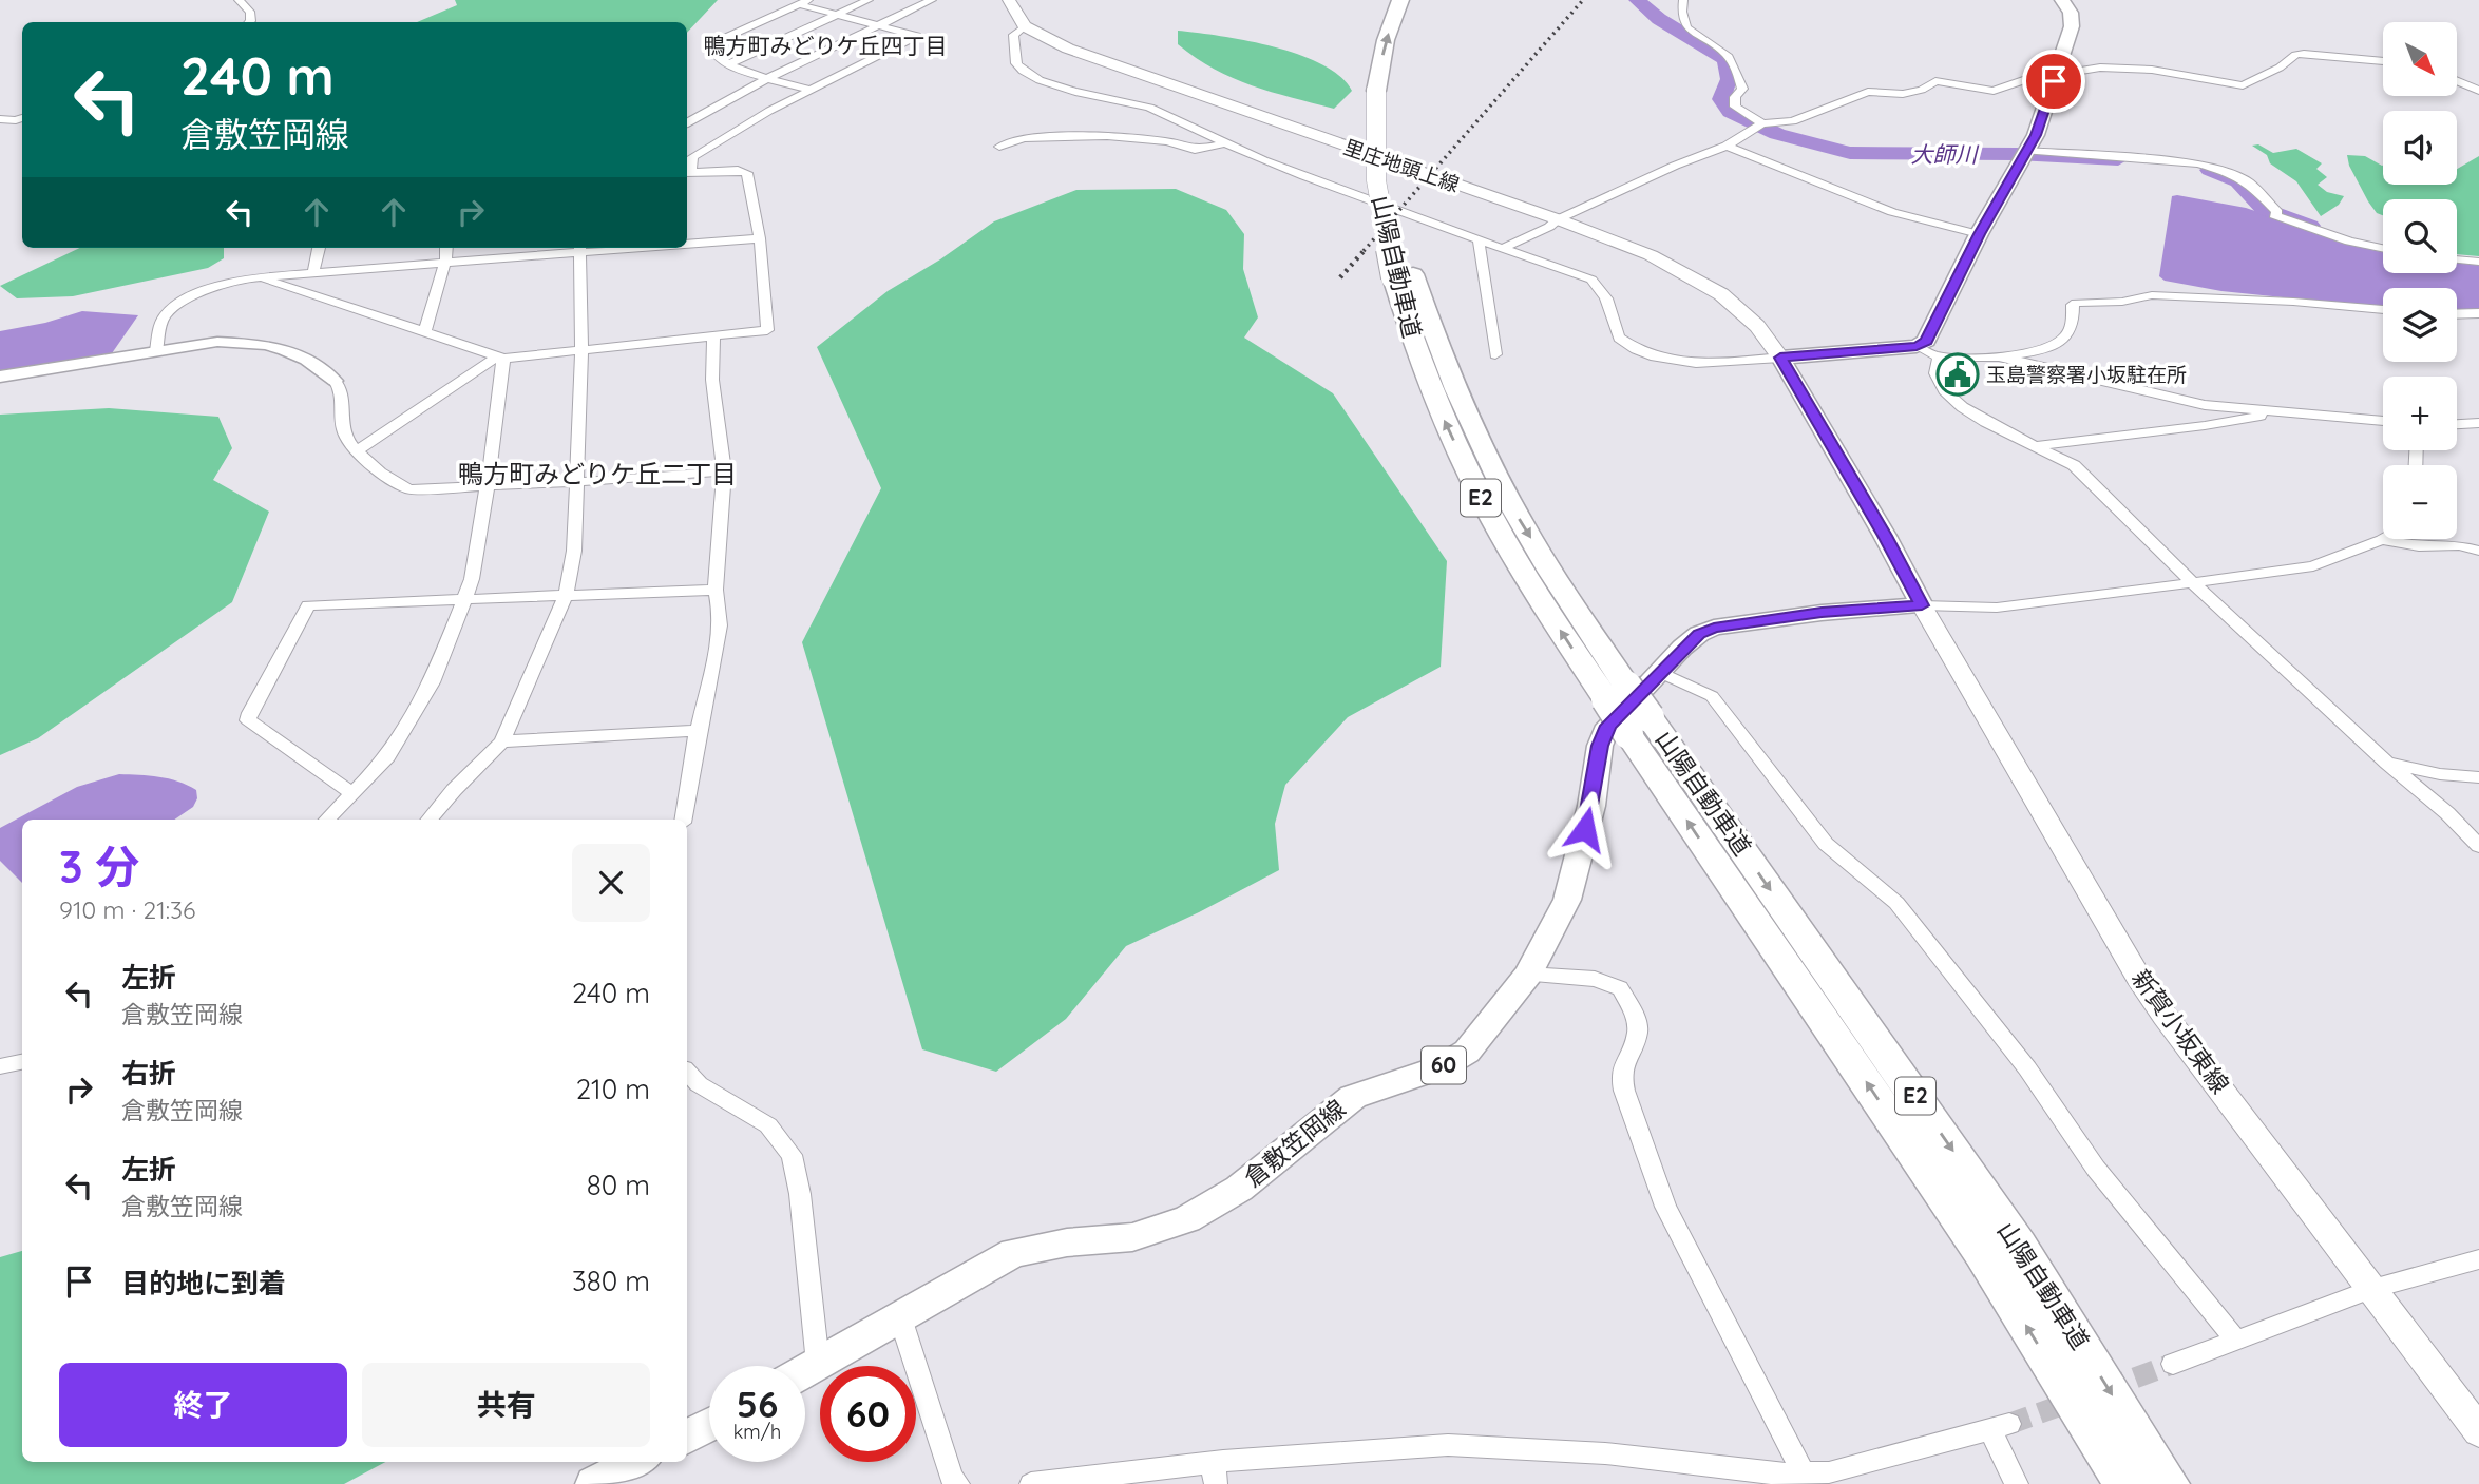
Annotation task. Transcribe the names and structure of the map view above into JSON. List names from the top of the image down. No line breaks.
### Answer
{"streets":{"highway":["山陽自動車道","E2"],"main road":["里庄地頭上線","新賀小坂東線","60","倉敷笠岡線"]},"crossings":[["新賀小坂東線","倉敷笠岡線"]],"districts":["鴨方町みどりケ丘四丁目","鴨方町みどりケ丘二丁目"],"water":["大師川"],"places":{"public building":["玉島警察署小坂駐在所"]},"north":"bottom right","page":{"map_buttons":["+","−"],"turn":["240 m","倉敷笠岡線"],"heading":["3 分","910 m · 21:36"],"list":[{"name":"左折","note":"倉敷笠岡線","value":"240 m"},{"name":"右折","note":"倉敷笠岡線","value":"210 m"},{"name":"左折","note":"倉敷笠岡線","value":"80 m"},{"name":"目的地に到着","value":"380 m"}],"buttons":["終了","共有"],"speed":"56 km/h","limit":"60"}}
